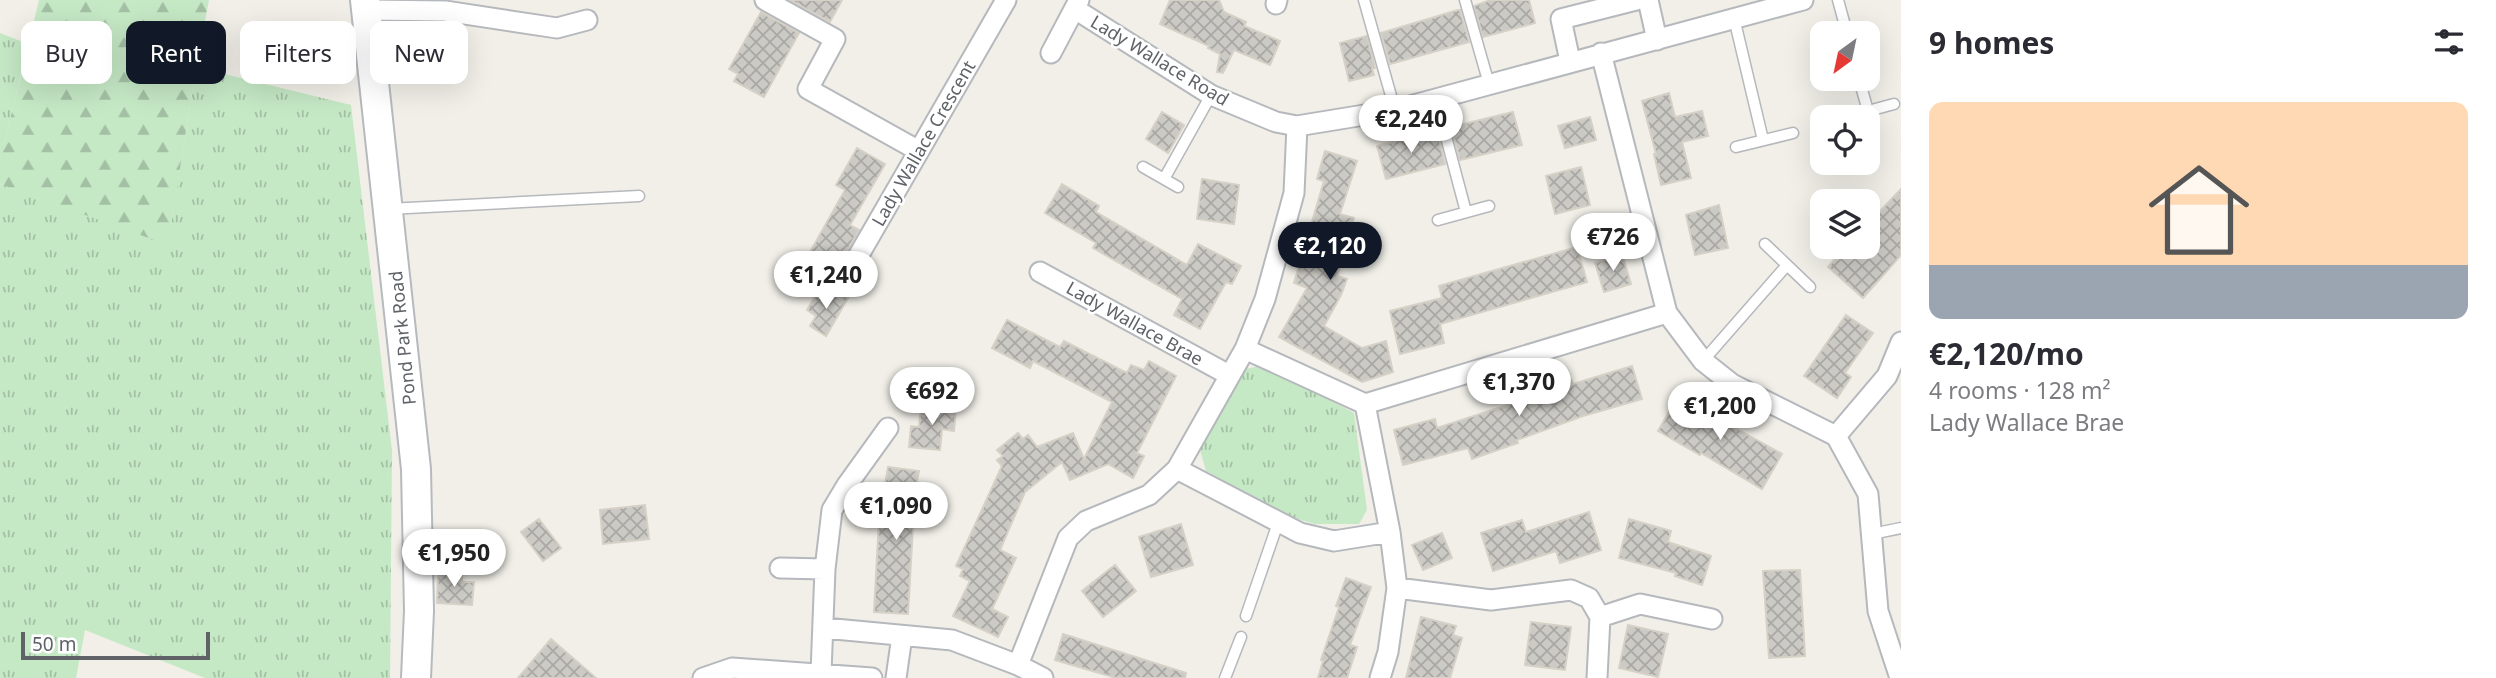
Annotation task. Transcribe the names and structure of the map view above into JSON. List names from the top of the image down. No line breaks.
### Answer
{"streets":{"main road":["Pond Park Road"],"street":["Lady Wallace Road","Lady Wallace Crescent","Lady Wallace Brae"]},"scale_bar":"50 m","north":"bottom left","page":{"heading":"9 homes","chip":["Buy","Rent","Filters","New"],"list":[{"name":"€2,120/mo","note":"4 rooms · 128 m² · Lady Wallace Brae"}],"price":["€2,240","€726","€2,120","€1,240","€1,370","€692","€1,200","€1,090","€1,950"],"scale":"50 m"}}
